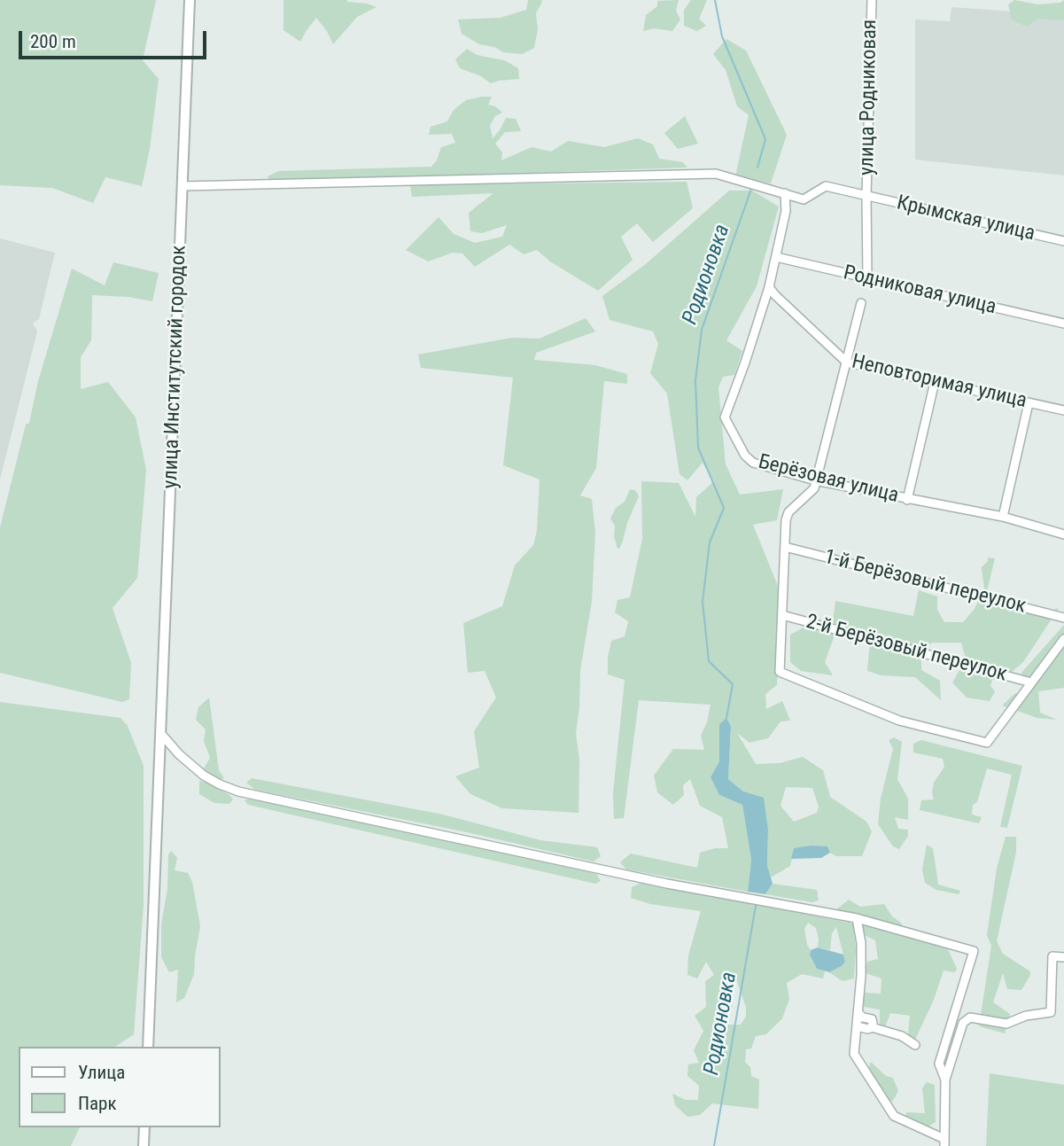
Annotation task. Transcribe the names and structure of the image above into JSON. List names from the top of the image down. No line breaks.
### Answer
{"streets":{"street":["улица Родниковая","Крымская улица","Родниковая улица","улица Институтский городок","Неповторимая улица","Берёзовая улица","1-й Берёзовый переулок","2-й Берёзовый переулок"]},"crossings":[["улица Родниковая","Крымская улица"],["улица Родниковая","Родниковая улица"],["Крымская улица","улица Институтский городок"],["Крымская улица","Берёзовая улица"],["Родниковая улица","Берёзовая улица"],["Неповторимая улица","Берёзовая улица"]],"water":["Родионовка"],"legend":["Улица","Парк"],"scale_bar":"200 m"}
